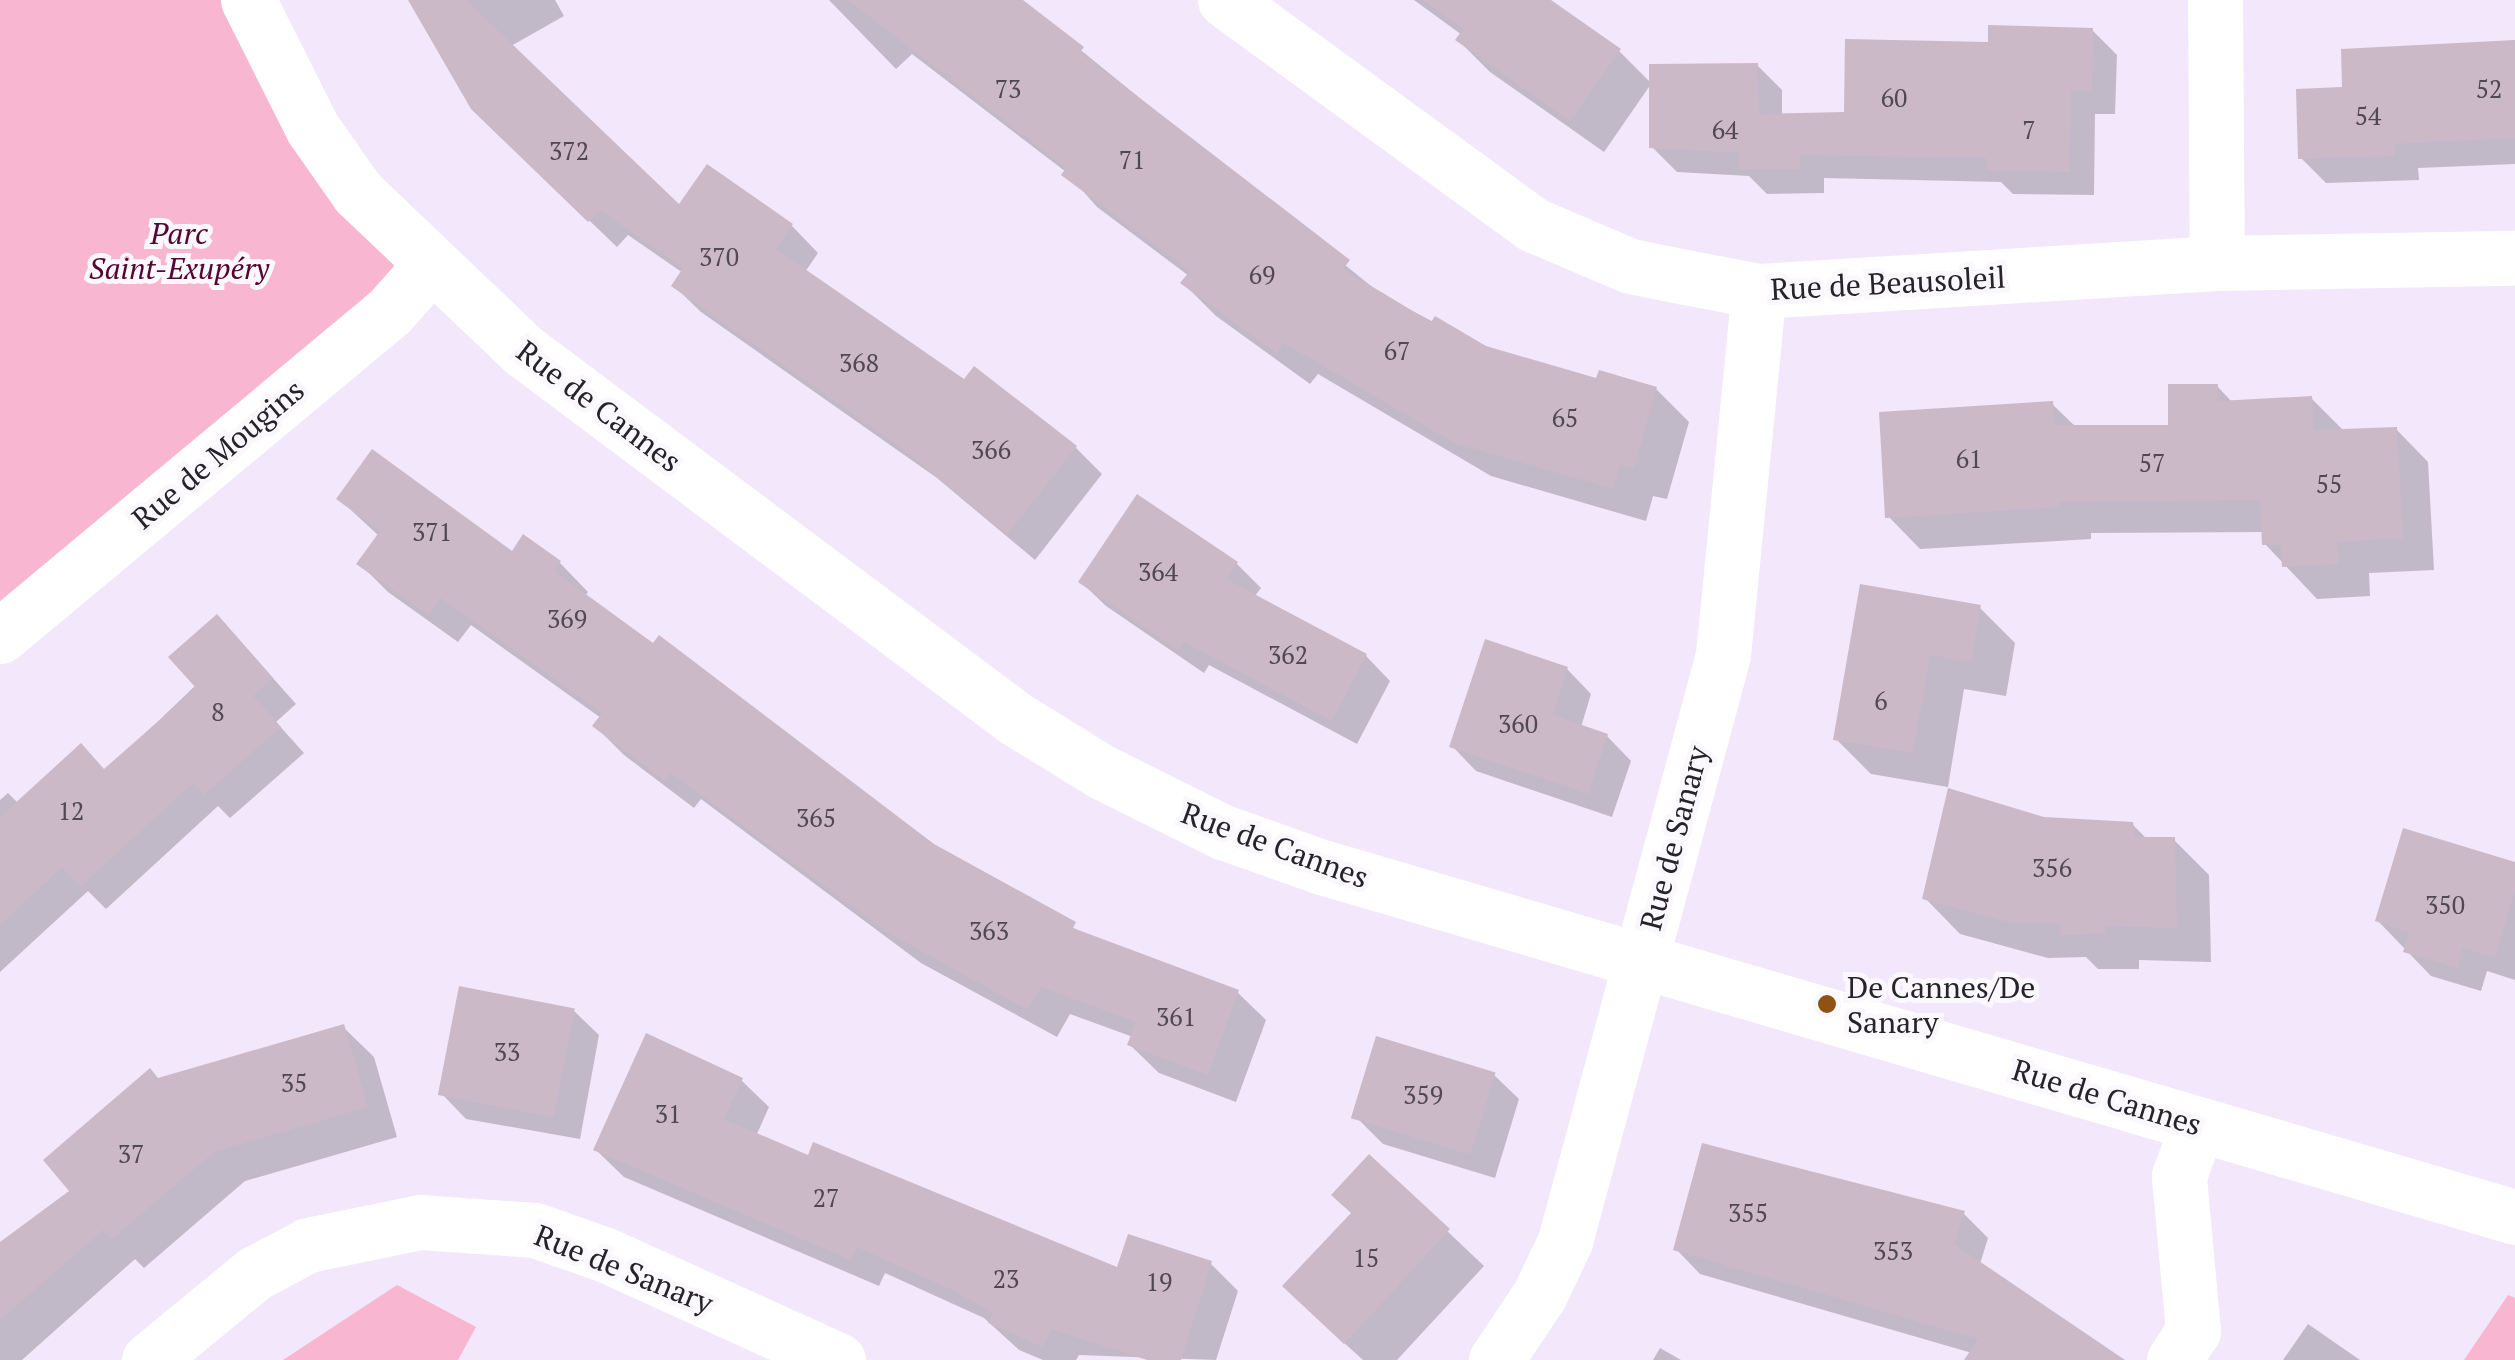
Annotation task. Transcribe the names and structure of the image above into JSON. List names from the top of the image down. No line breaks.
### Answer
{"streets":{"street":["Rue de Beausoleil","Rue de Cannes","Rue de Mougins","Rue de Sanary"]},"crossings":[["Rue de Beausoleil","Rue de Sanary"],["Rue de Cannes","Rue de Mougins"],["Rue de Cannes","Rue de Sanary"]],"parks":["Parc Saint-Exupéry"],"places":["De Cannes/De Sanary"],"house_numbers":["73","52","60","54","64","7","372","71","370","69","67","368","65","366","61","57","55","371","364","369","362","6","8","360","12","365","356","350","363","361","33","35","359","31","37","27","355","353","15","23","19"]}
